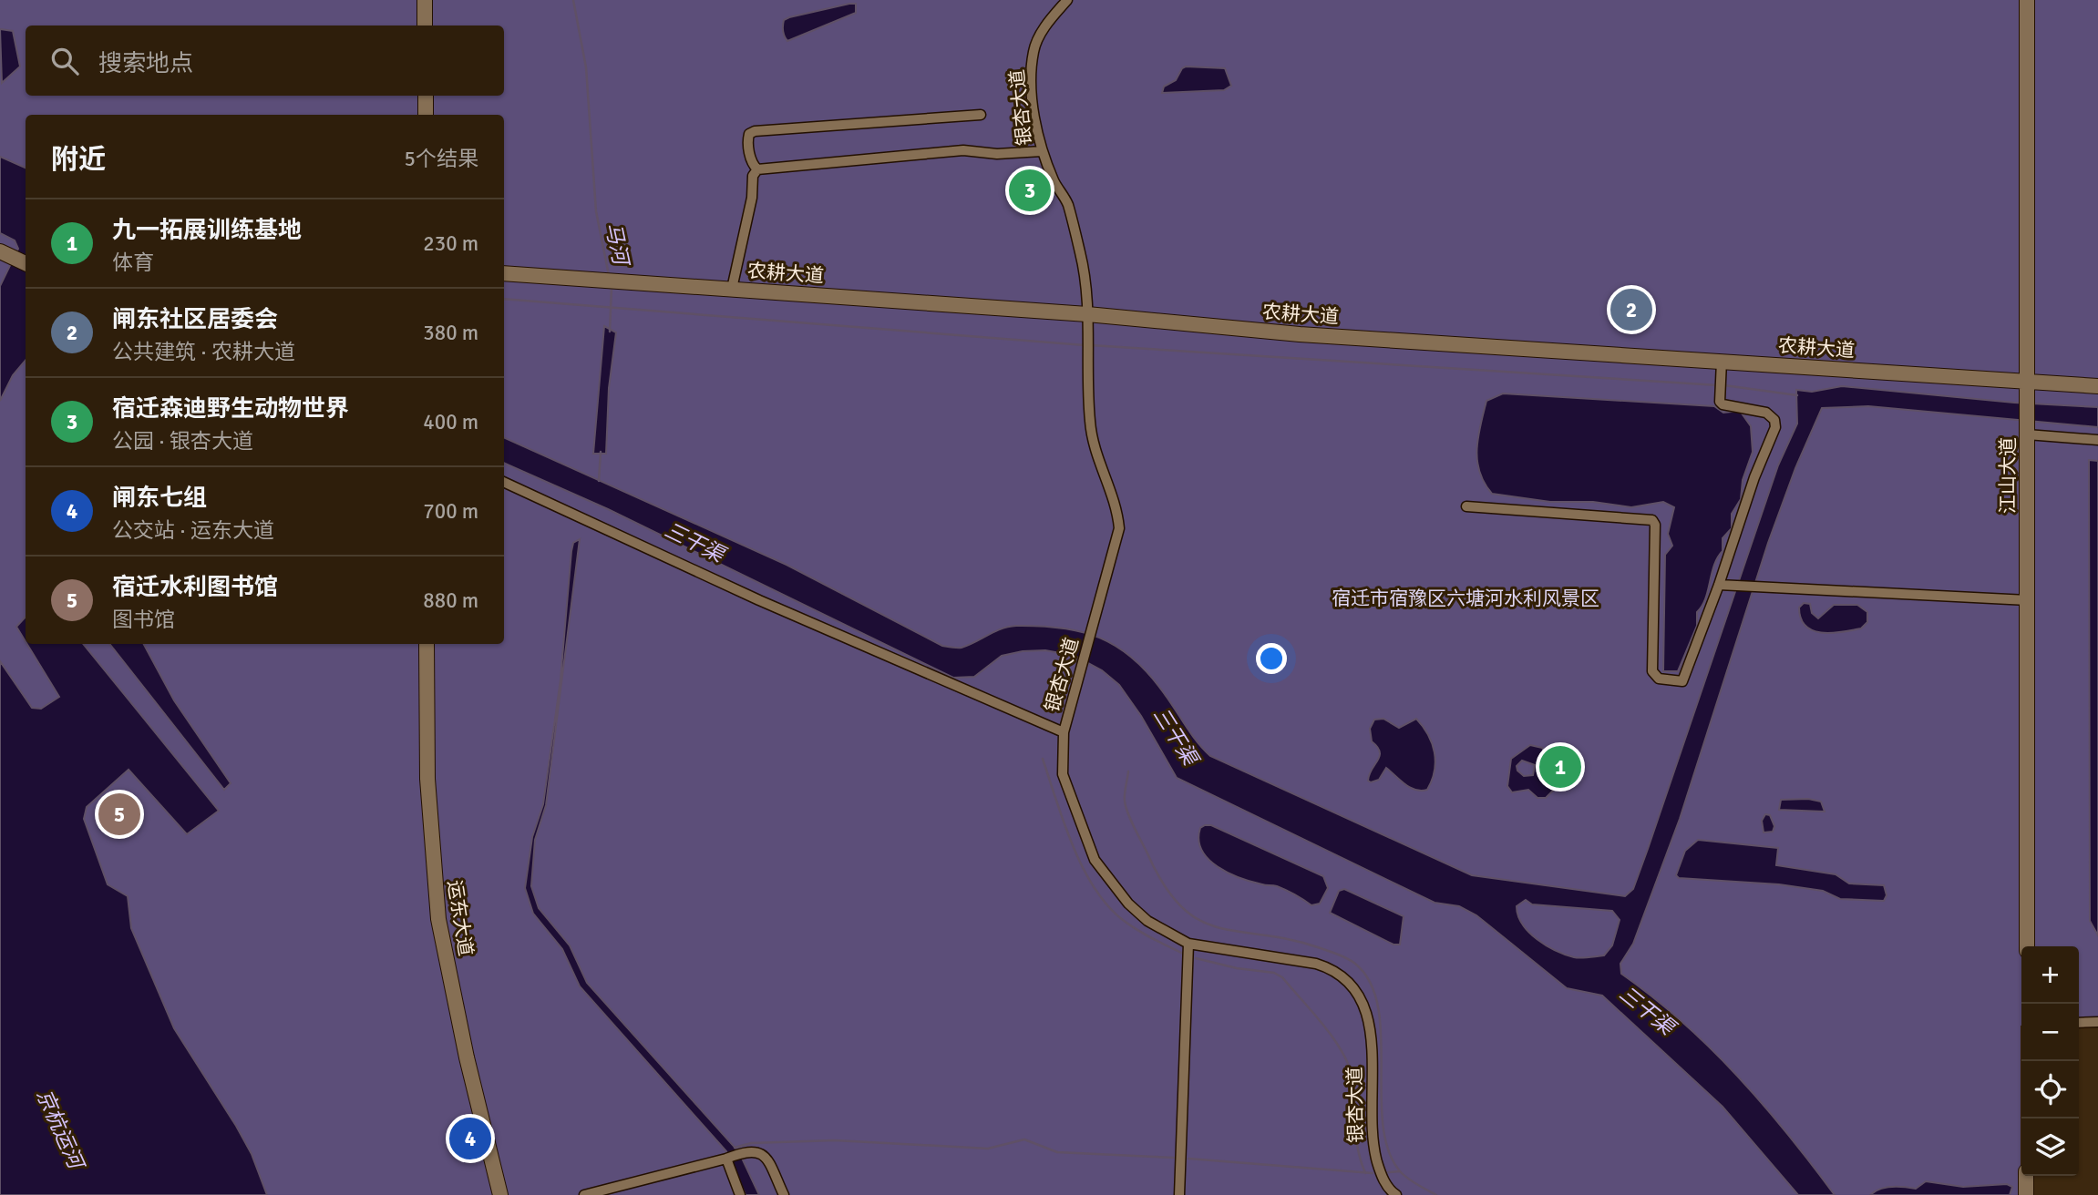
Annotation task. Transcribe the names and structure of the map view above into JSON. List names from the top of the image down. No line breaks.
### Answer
{"streets":{"main road":["农耕大道","江山大道","运东大道"],"street":["银杏大道"]},"crossings":[["银杏大道","农耕大道"],["农耕大道","江山大道"]],"water":["马河","三干渠","京杭运河"],"parks":["宿迁市宿豫区六塘河水利风景区"],"page":{"search":"搜索地点","heading":["附近","5个结果"],"pins":["3","2","1","5","4"],"list":[{"mark":"1","name":"九一拓展训练基地","note":"体育","value":"230 m"},{"mark":"2","name":"闸东社区居委会","note":"公共建筑 · 农耕大道","value":"380 m"},{"mark":"3","name":"宿迁森迪野生动物世界","note":"公园 · 银杏大道","value":"400 m"},{"mark":"4","name":"闸东七组","note":"公交站 · 运东大道","value":"700 m"},{"mark":"5","name":"宿迁水利图书馆","note":"图书馆","value":"880 m"}],"map_buttons":["+","−"]}}
